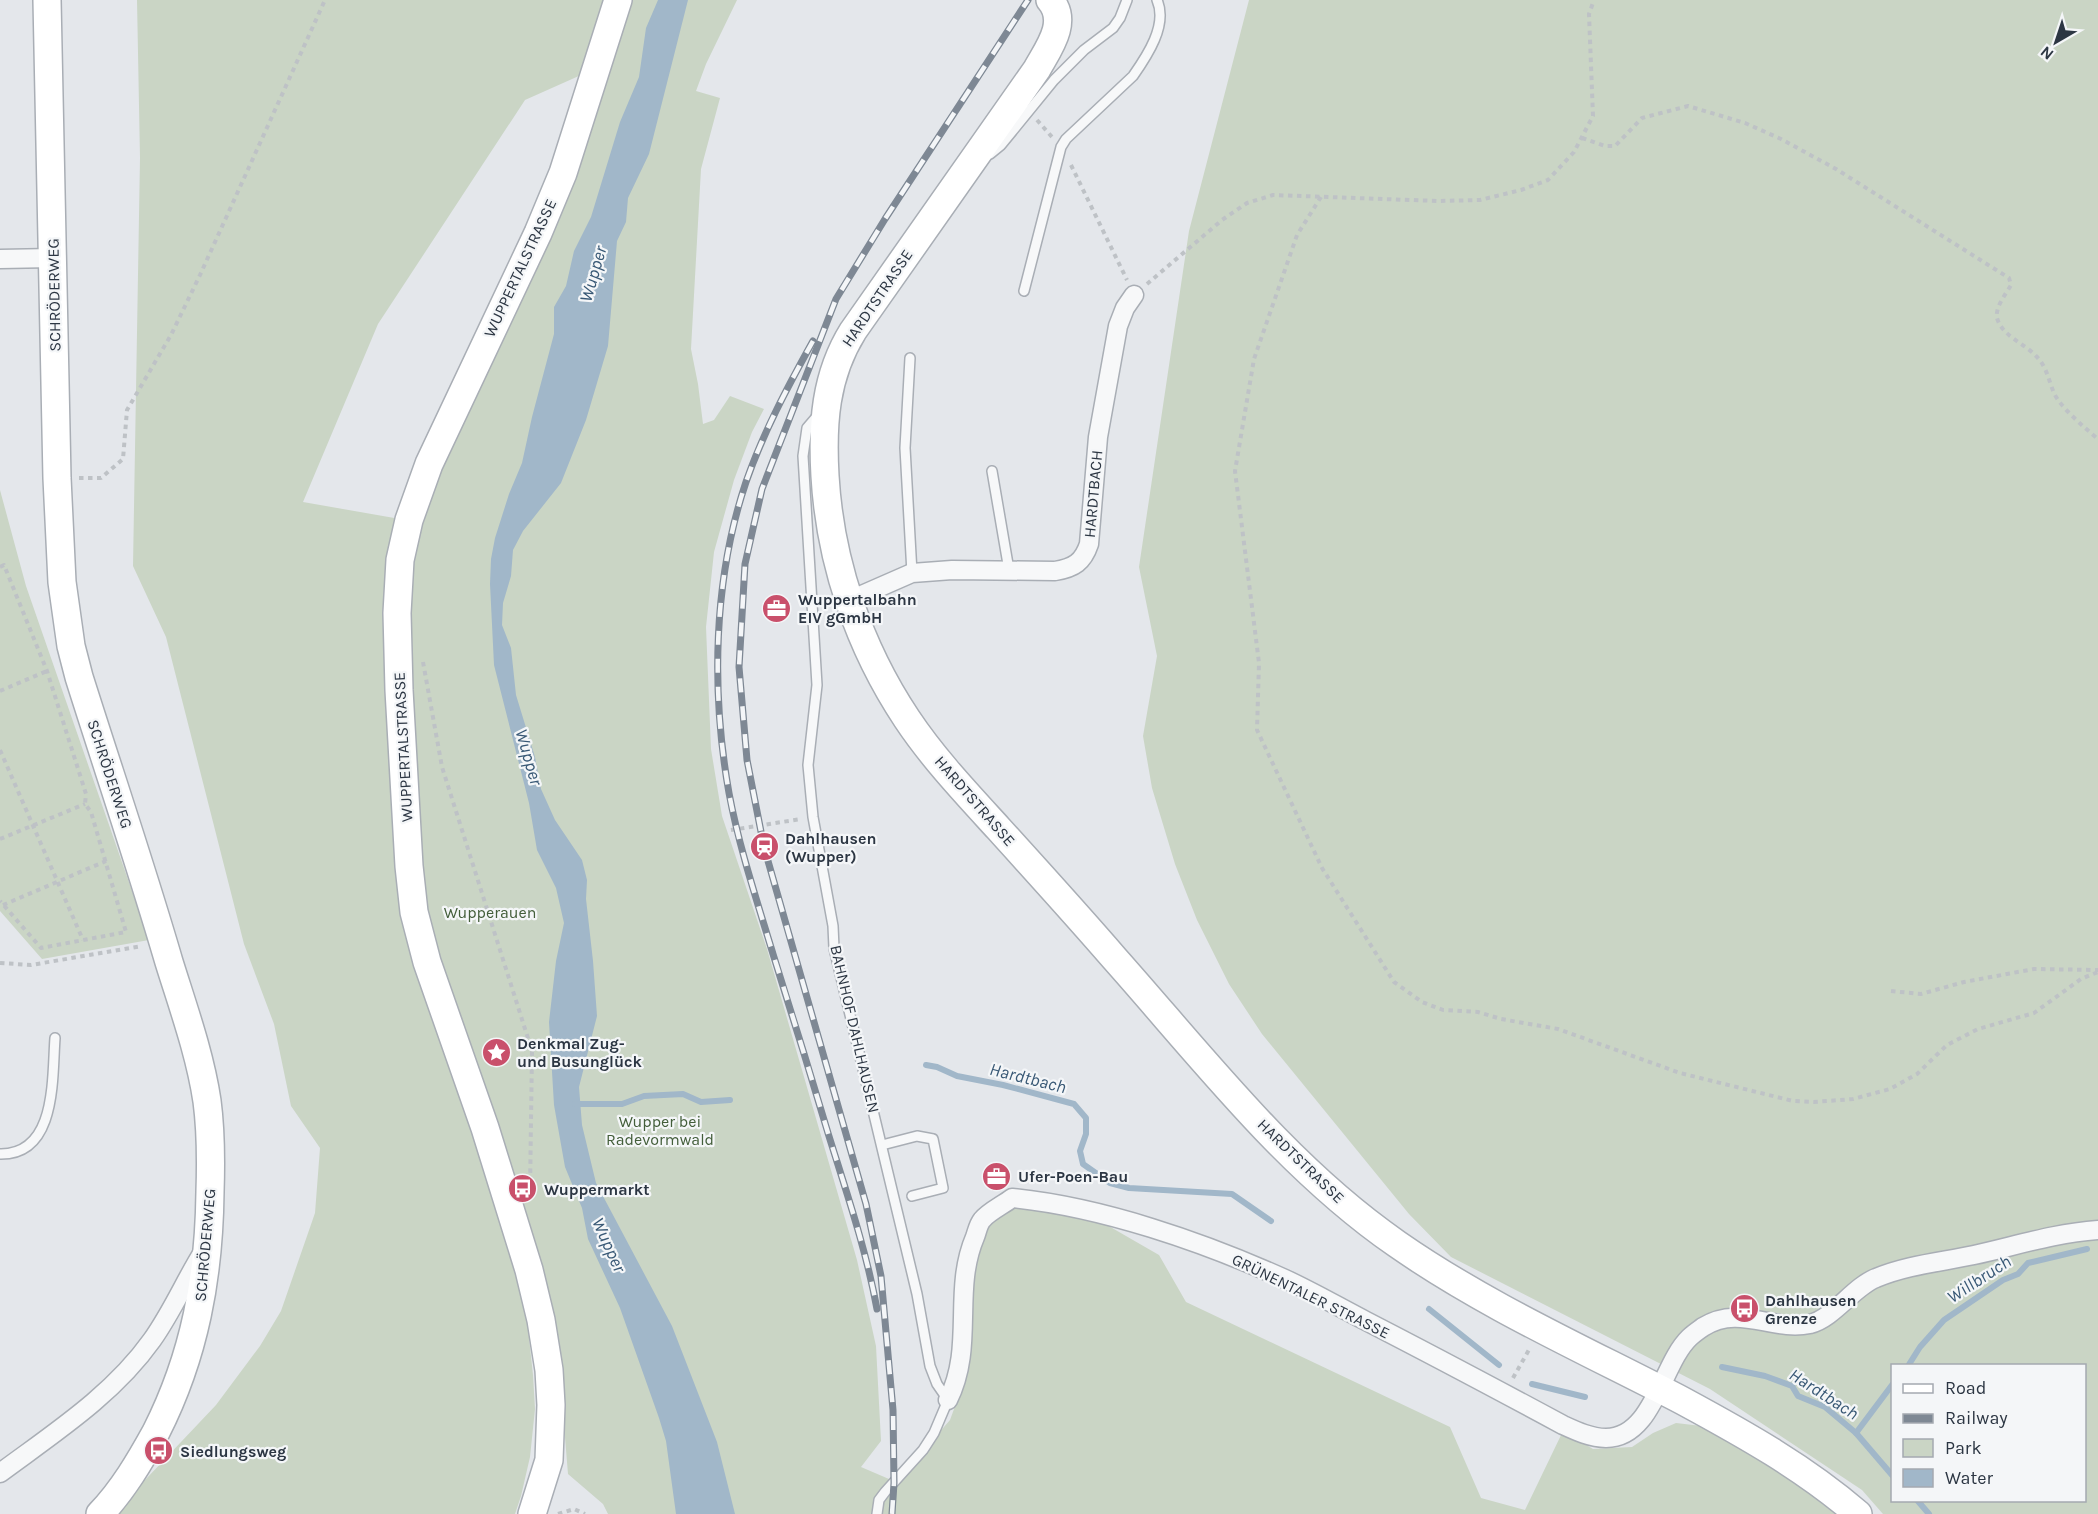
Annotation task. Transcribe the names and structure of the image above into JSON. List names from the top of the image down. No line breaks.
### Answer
{"streets":{"main road":["WUPPERTALSTRASSE","SCHRÖDERWEG","HARDTSTRASSE"],"street":["HARDTBACH","GRÜNENTALER STRASSE"],"lane":["BAHNHOF DAHLHAUSEN"]},"crossings":[["HARDTSTRASSE","HARDTBACH"],["HARDTSTRASSE","BAHNHOF DAHLHAUSEN"],["HARDTSTRASSE","GRÜNENTALER STRASSE"],["BAHNHOF DAHLHAUSEN","GRÜNENTALER STRASSE"]],"water":["Wupper","Hardtbach","Willbruch"],"parks":["Wupperauen","Wupper bei Radevormwald"],"places":{"office":["Wuppertalbahn EIV gGmbH","Ufer-Poen-Bau"],"station":["Dahlhausen (Wupper)"],"place":["Denkmal Zug- und Busunglück"],"bus stop":["Wuppermarkt","Dahlhausen Grenze","Siedlungsweg"]},"legend":["Road","Railway","Park","Water"],"north":"bottom left"}
